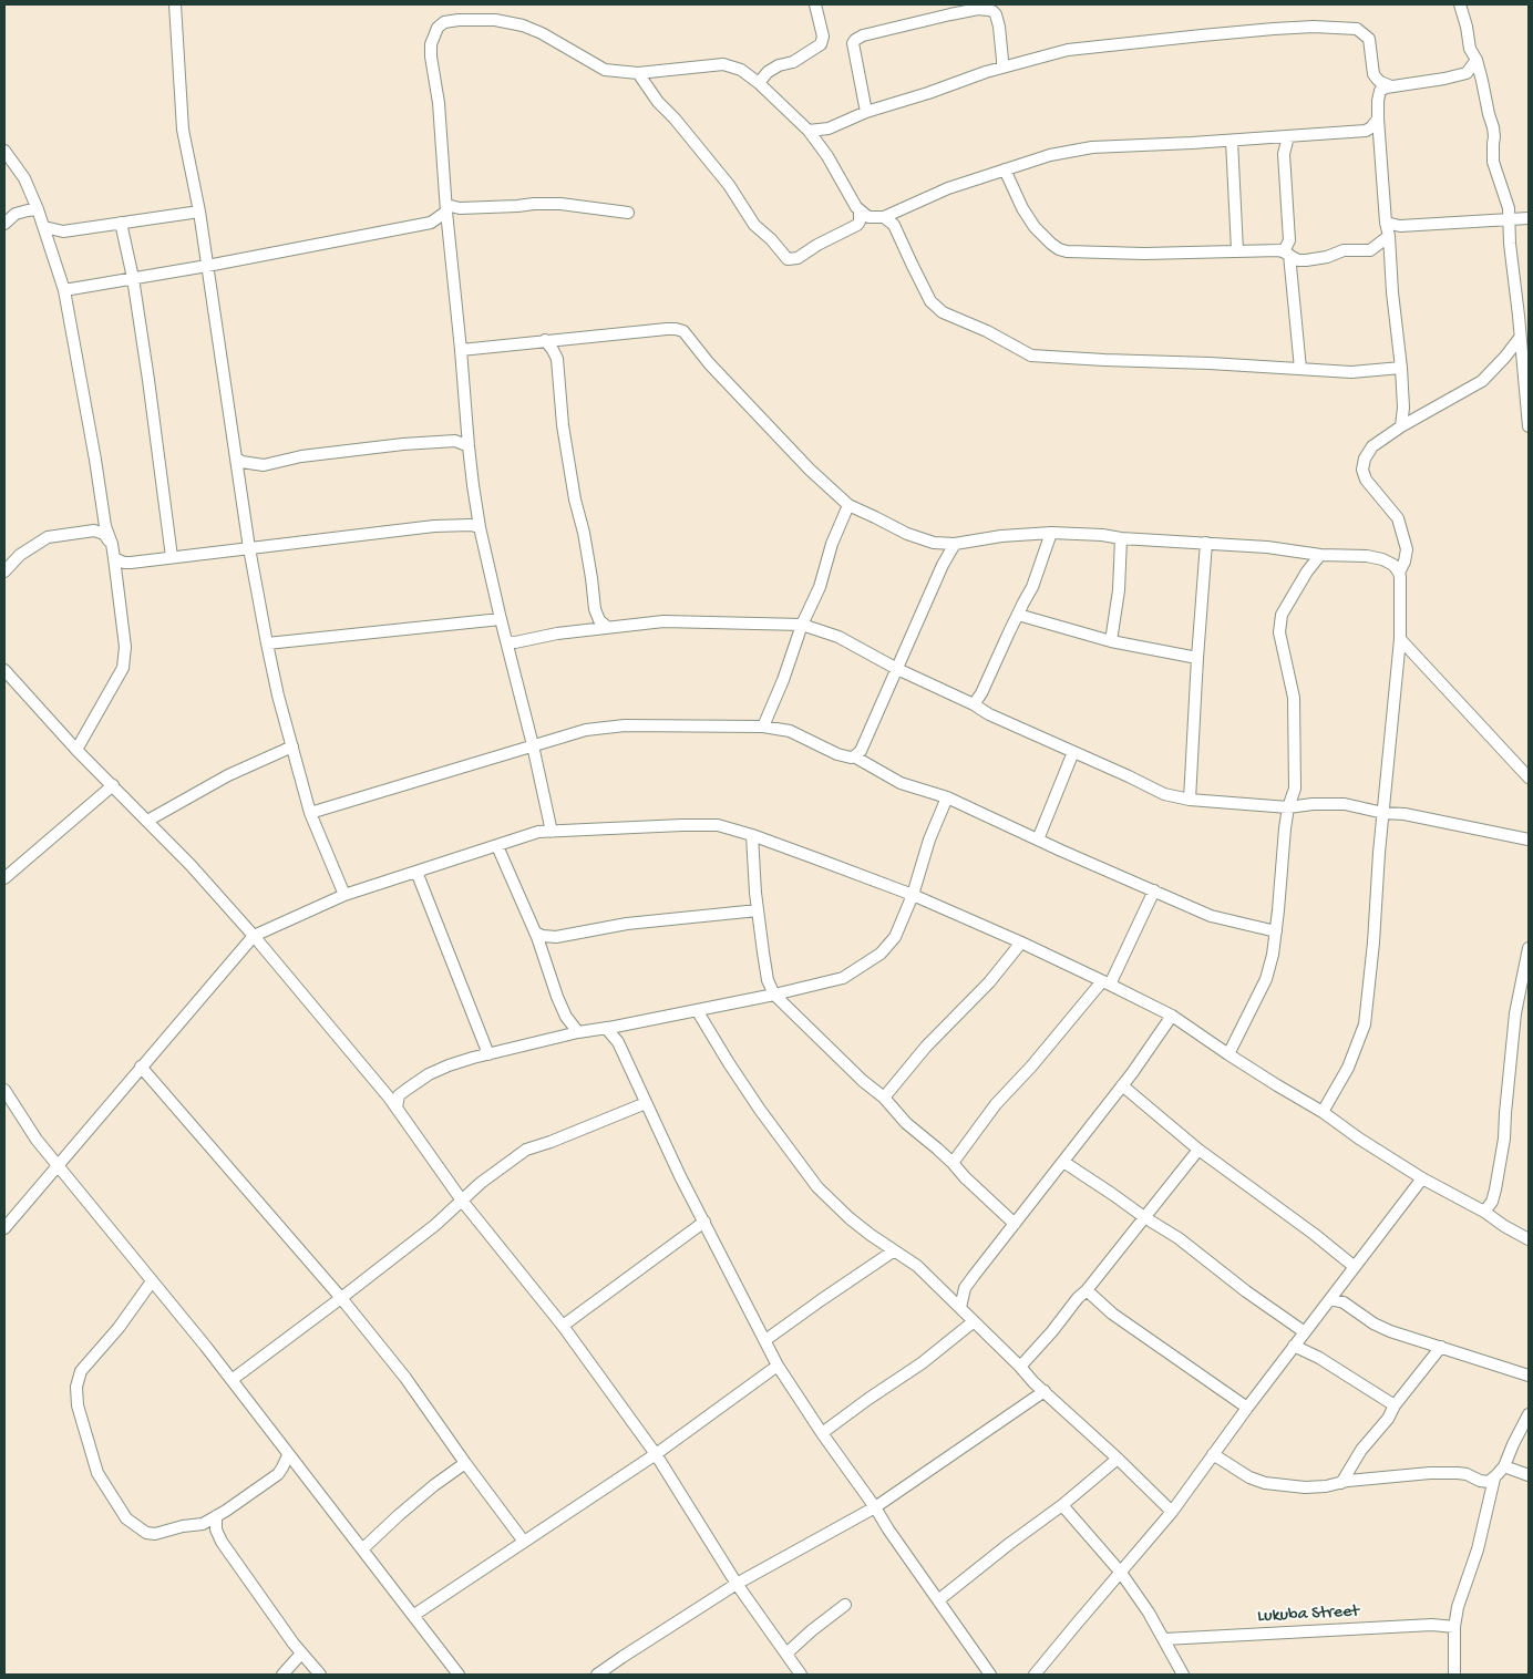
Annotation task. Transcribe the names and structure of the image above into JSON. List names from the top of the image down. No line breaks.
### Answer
{"streets":{"street":["Lukuba Street"]}}
